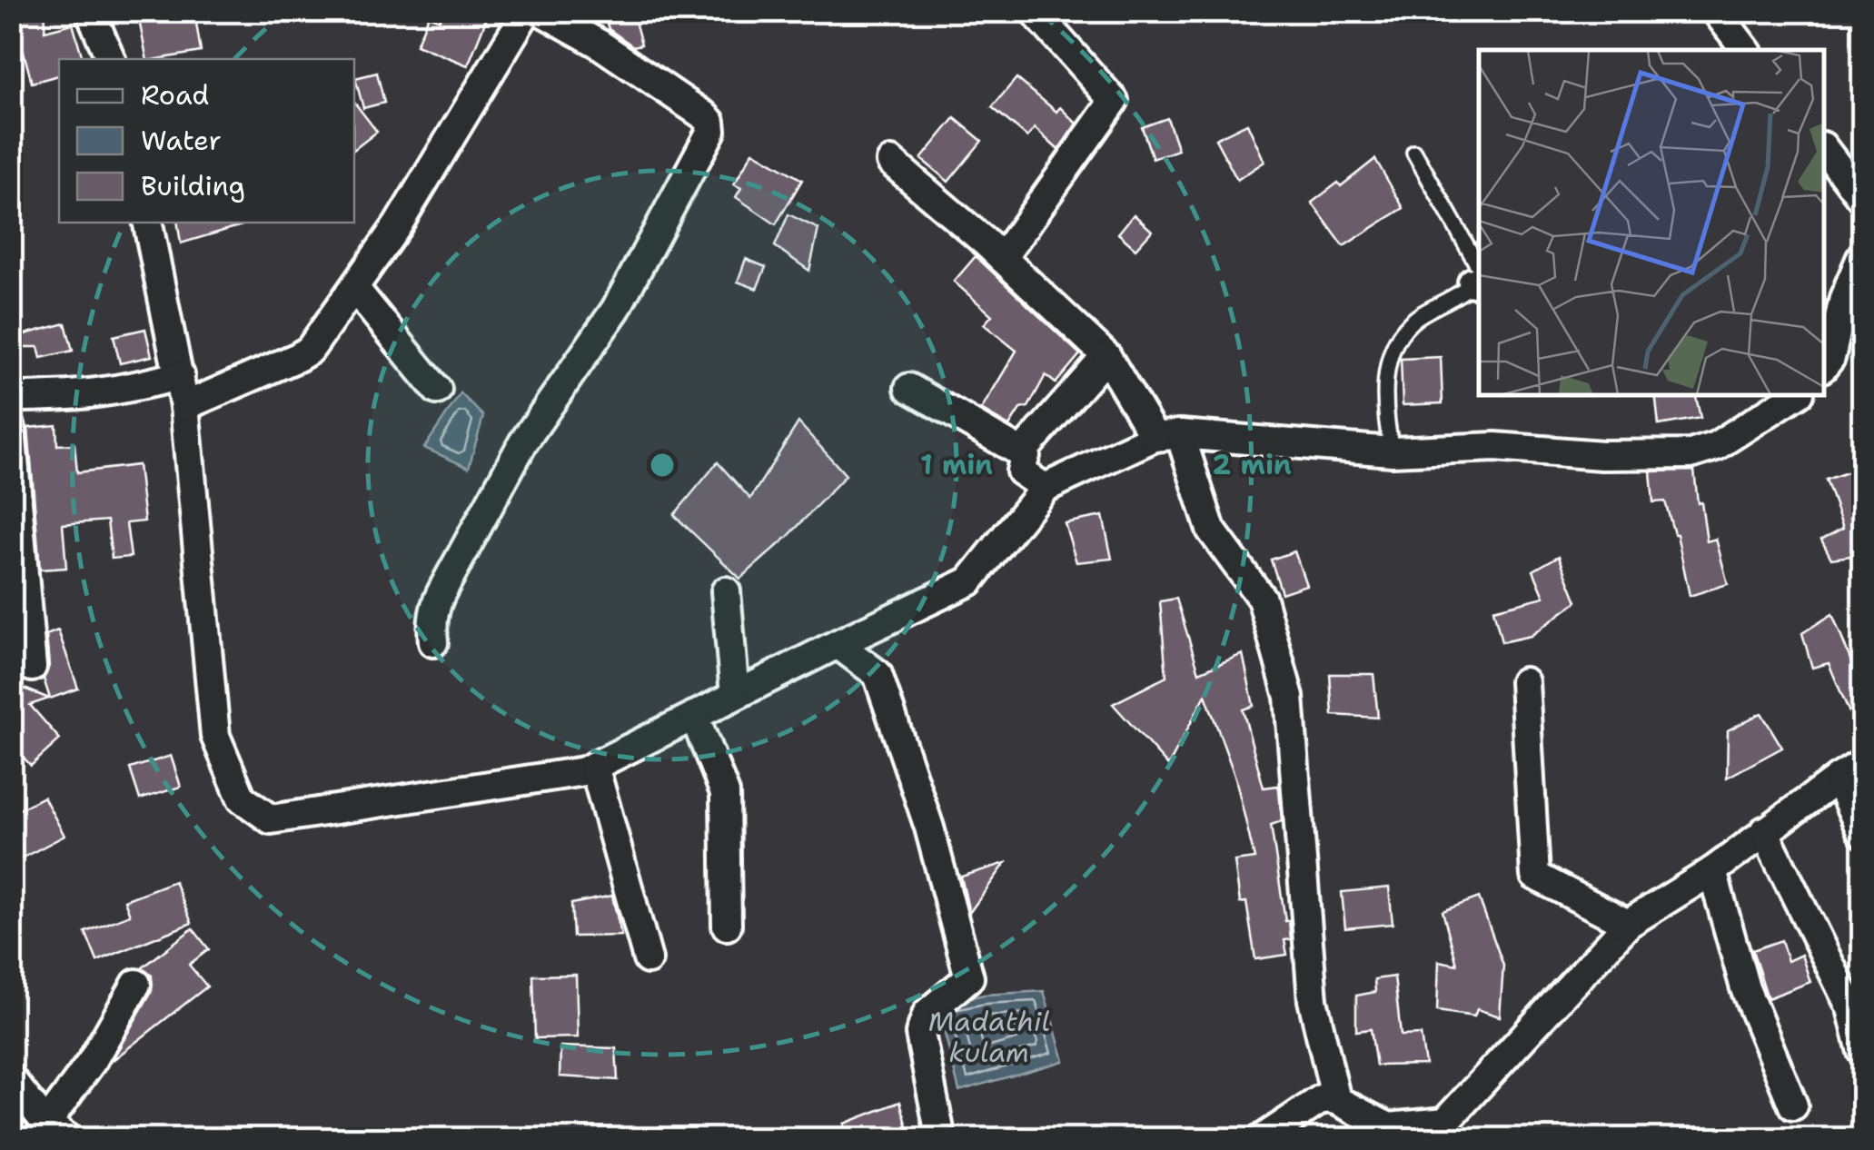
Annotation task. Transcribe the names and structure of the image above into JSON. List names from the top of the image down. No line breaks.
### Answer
{"water":["Madathil kulam"],"legend":["Road","Water","Building"],"rings":["1 min","2 min"]}
